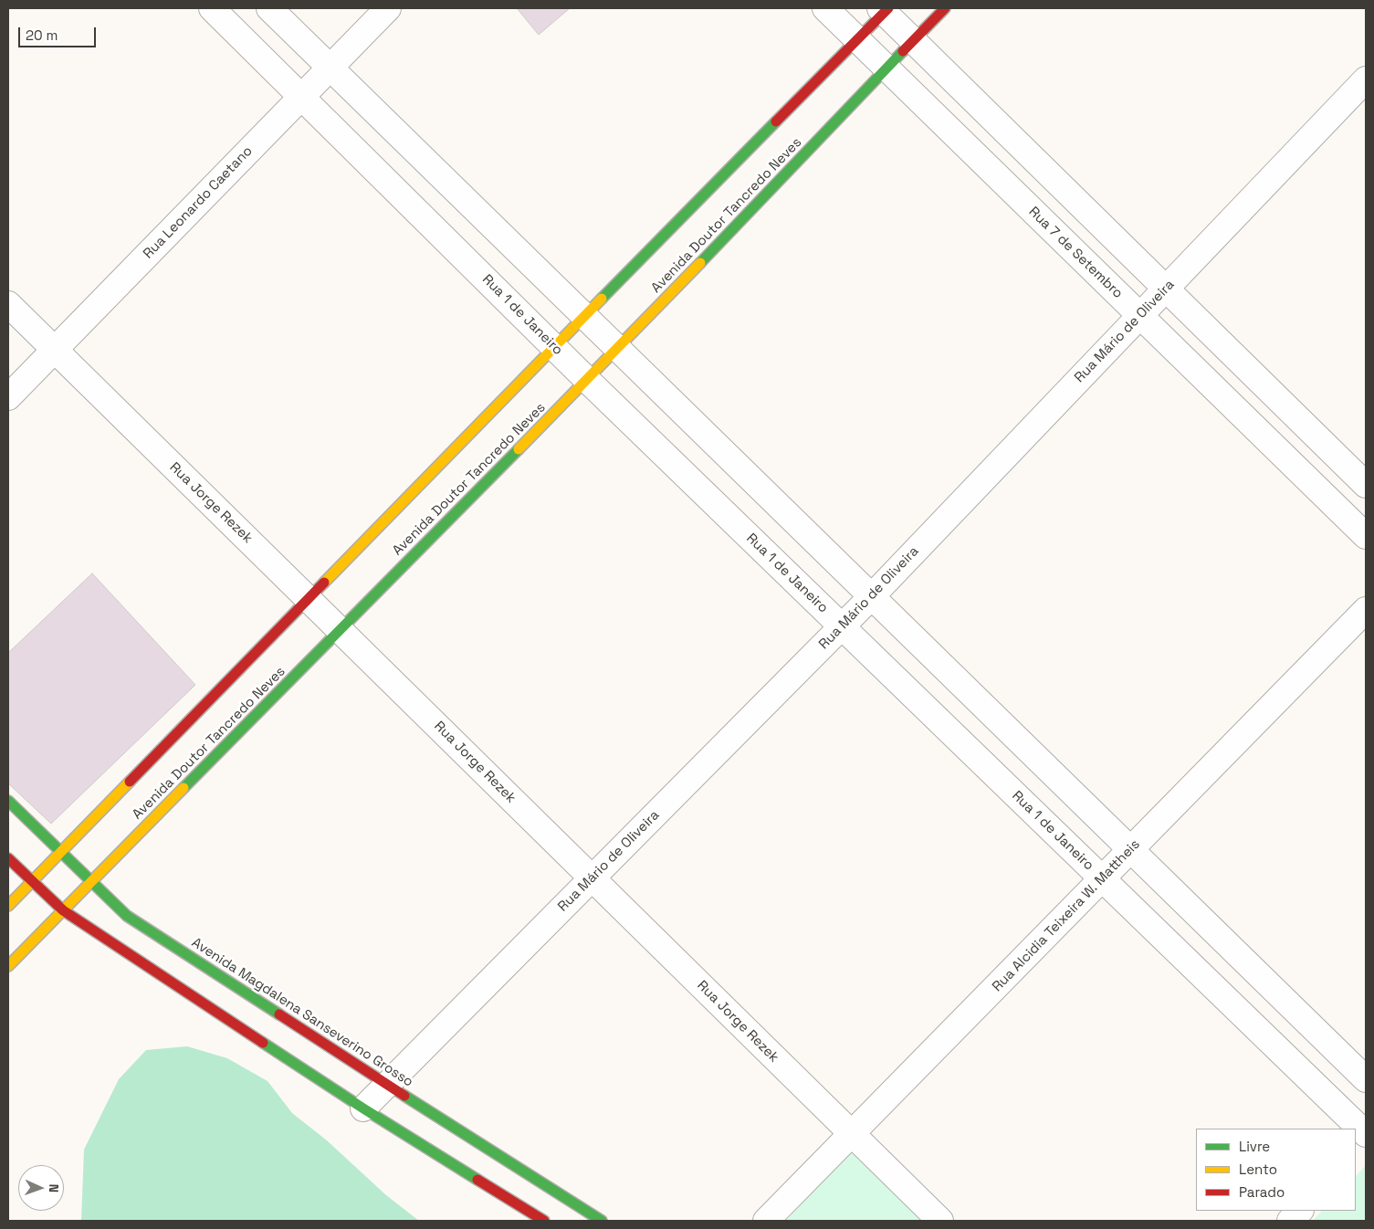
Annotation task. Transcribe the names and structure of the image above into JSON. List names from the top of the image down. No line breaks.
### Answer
{"streets":{"street":["Rua Leonardo Caetano","Avenida Doutor Tancredo Neves","Rua 7 de Setembro","Rua 1 de Janeiro","Rua Mário de Oliveira","Rua Jorge Rezek","Rua Alcidia Teixeira W. Mattheis","Avenida Magdalena Sanseverino Grosso"]},"crossings":[["Rua Leonardo Caetano","Rua 1 de Janeiro"],["Rua Leonardo Caetano","Rua Jorge Rezek"],["Avenida Doutor Tancredo Neves","Rua 7 de Setembro"],["Avenida Doutor Tancredo Neves","Rua 1 de Janeiro"],["Avenida Doutor Tancredo Neves","Rua Jorge Rezek"],["Avenida Doutor Tancredo Neves","Avenida Magdalena Sanseverino Grosso"],["Rua 7 de Setembro","Rua Mário de Oliveira"],["Rua 1 de Janeiro","Rua Mário de Oliveira"],["Rua 1 de Janeiro","Rua Alcidia Teixeira W. Mattheis"],["Rua Mário de Oliveira","Rua Jorge Rezek"],["Rua Mário de Oliveira","Avenida Magdalena Sanseverino Grosso"],["Rua Jorge Rezek","Rua Alcidia Teixeira W. Mattheis"]],"legend":["Livre","Lento","Parado"],"scale_bar":"20 m","north":"right"}
